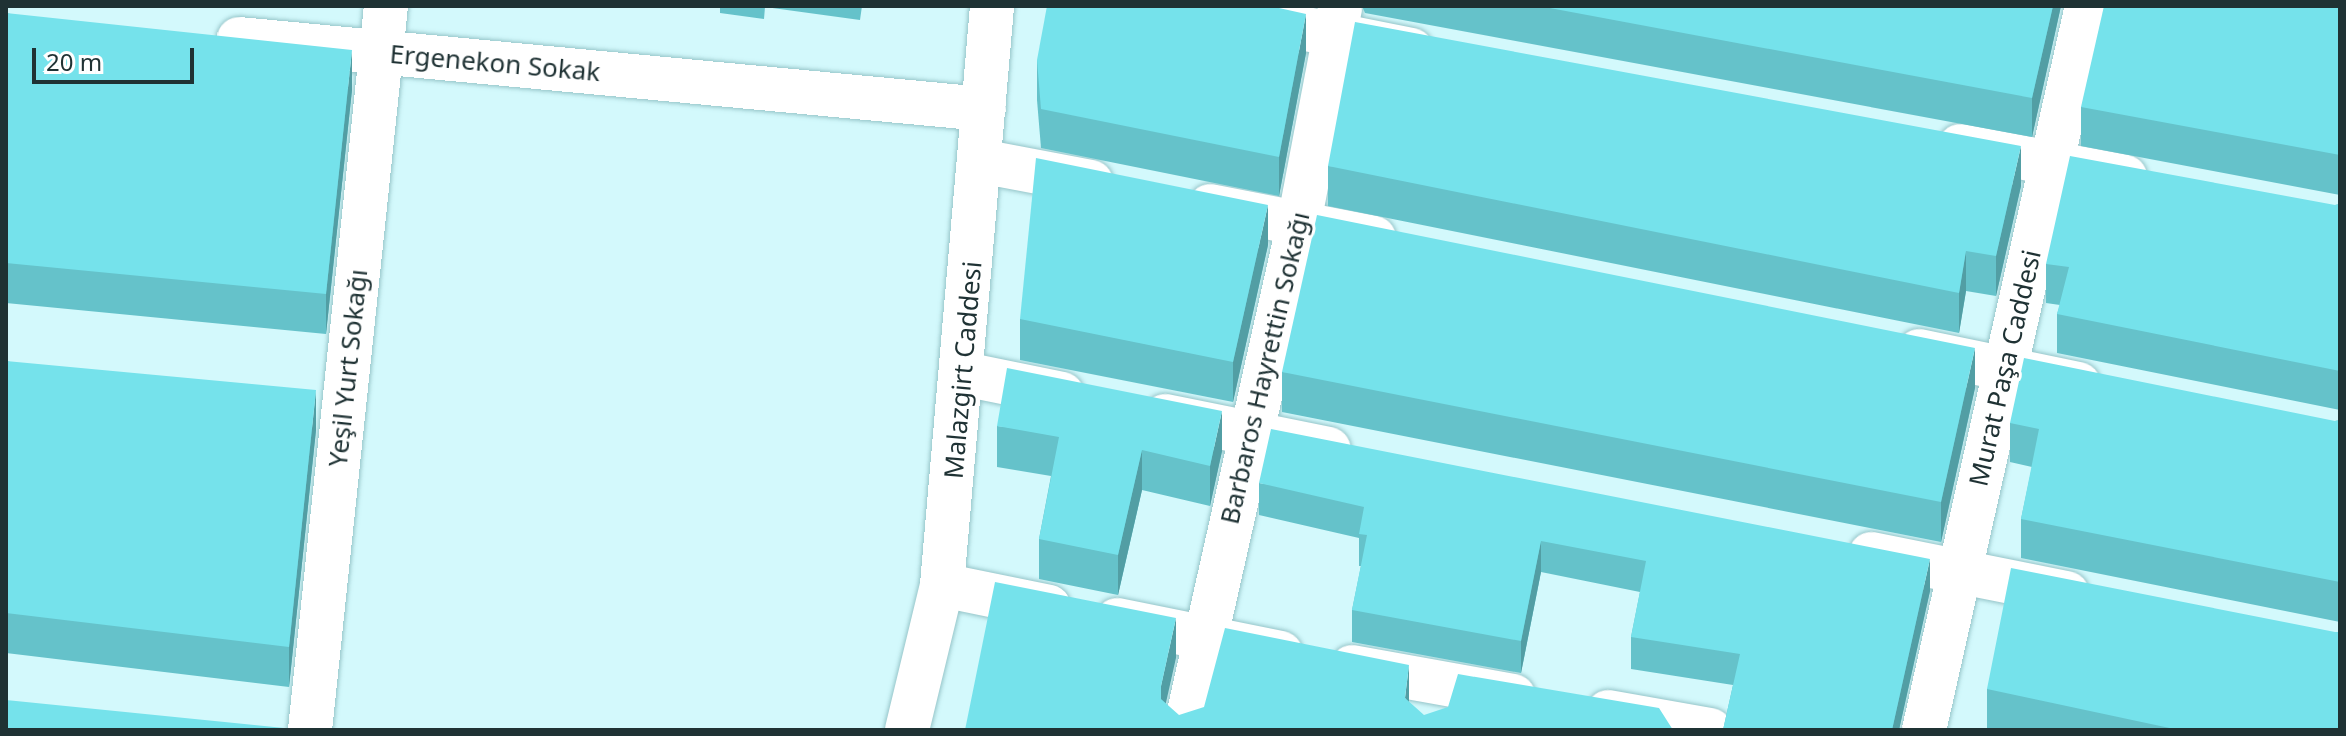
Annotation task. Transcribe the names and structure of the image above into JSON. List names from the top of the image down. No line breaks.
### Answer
{"streets":{"street":["Ergenekon Sokak","Yeşil Yurt Sokağı","Barbaros Hayrettin Sokağı","Murat Paşa Caddesi","Malazgirt Caddesi"]},"crossings":[["Ergenekon Sokak","Yeşil Yurt Sokağı"],["Ergenekon Sokak","Malazgirt Caddesi"]],"scale_bar":"20 m"}
